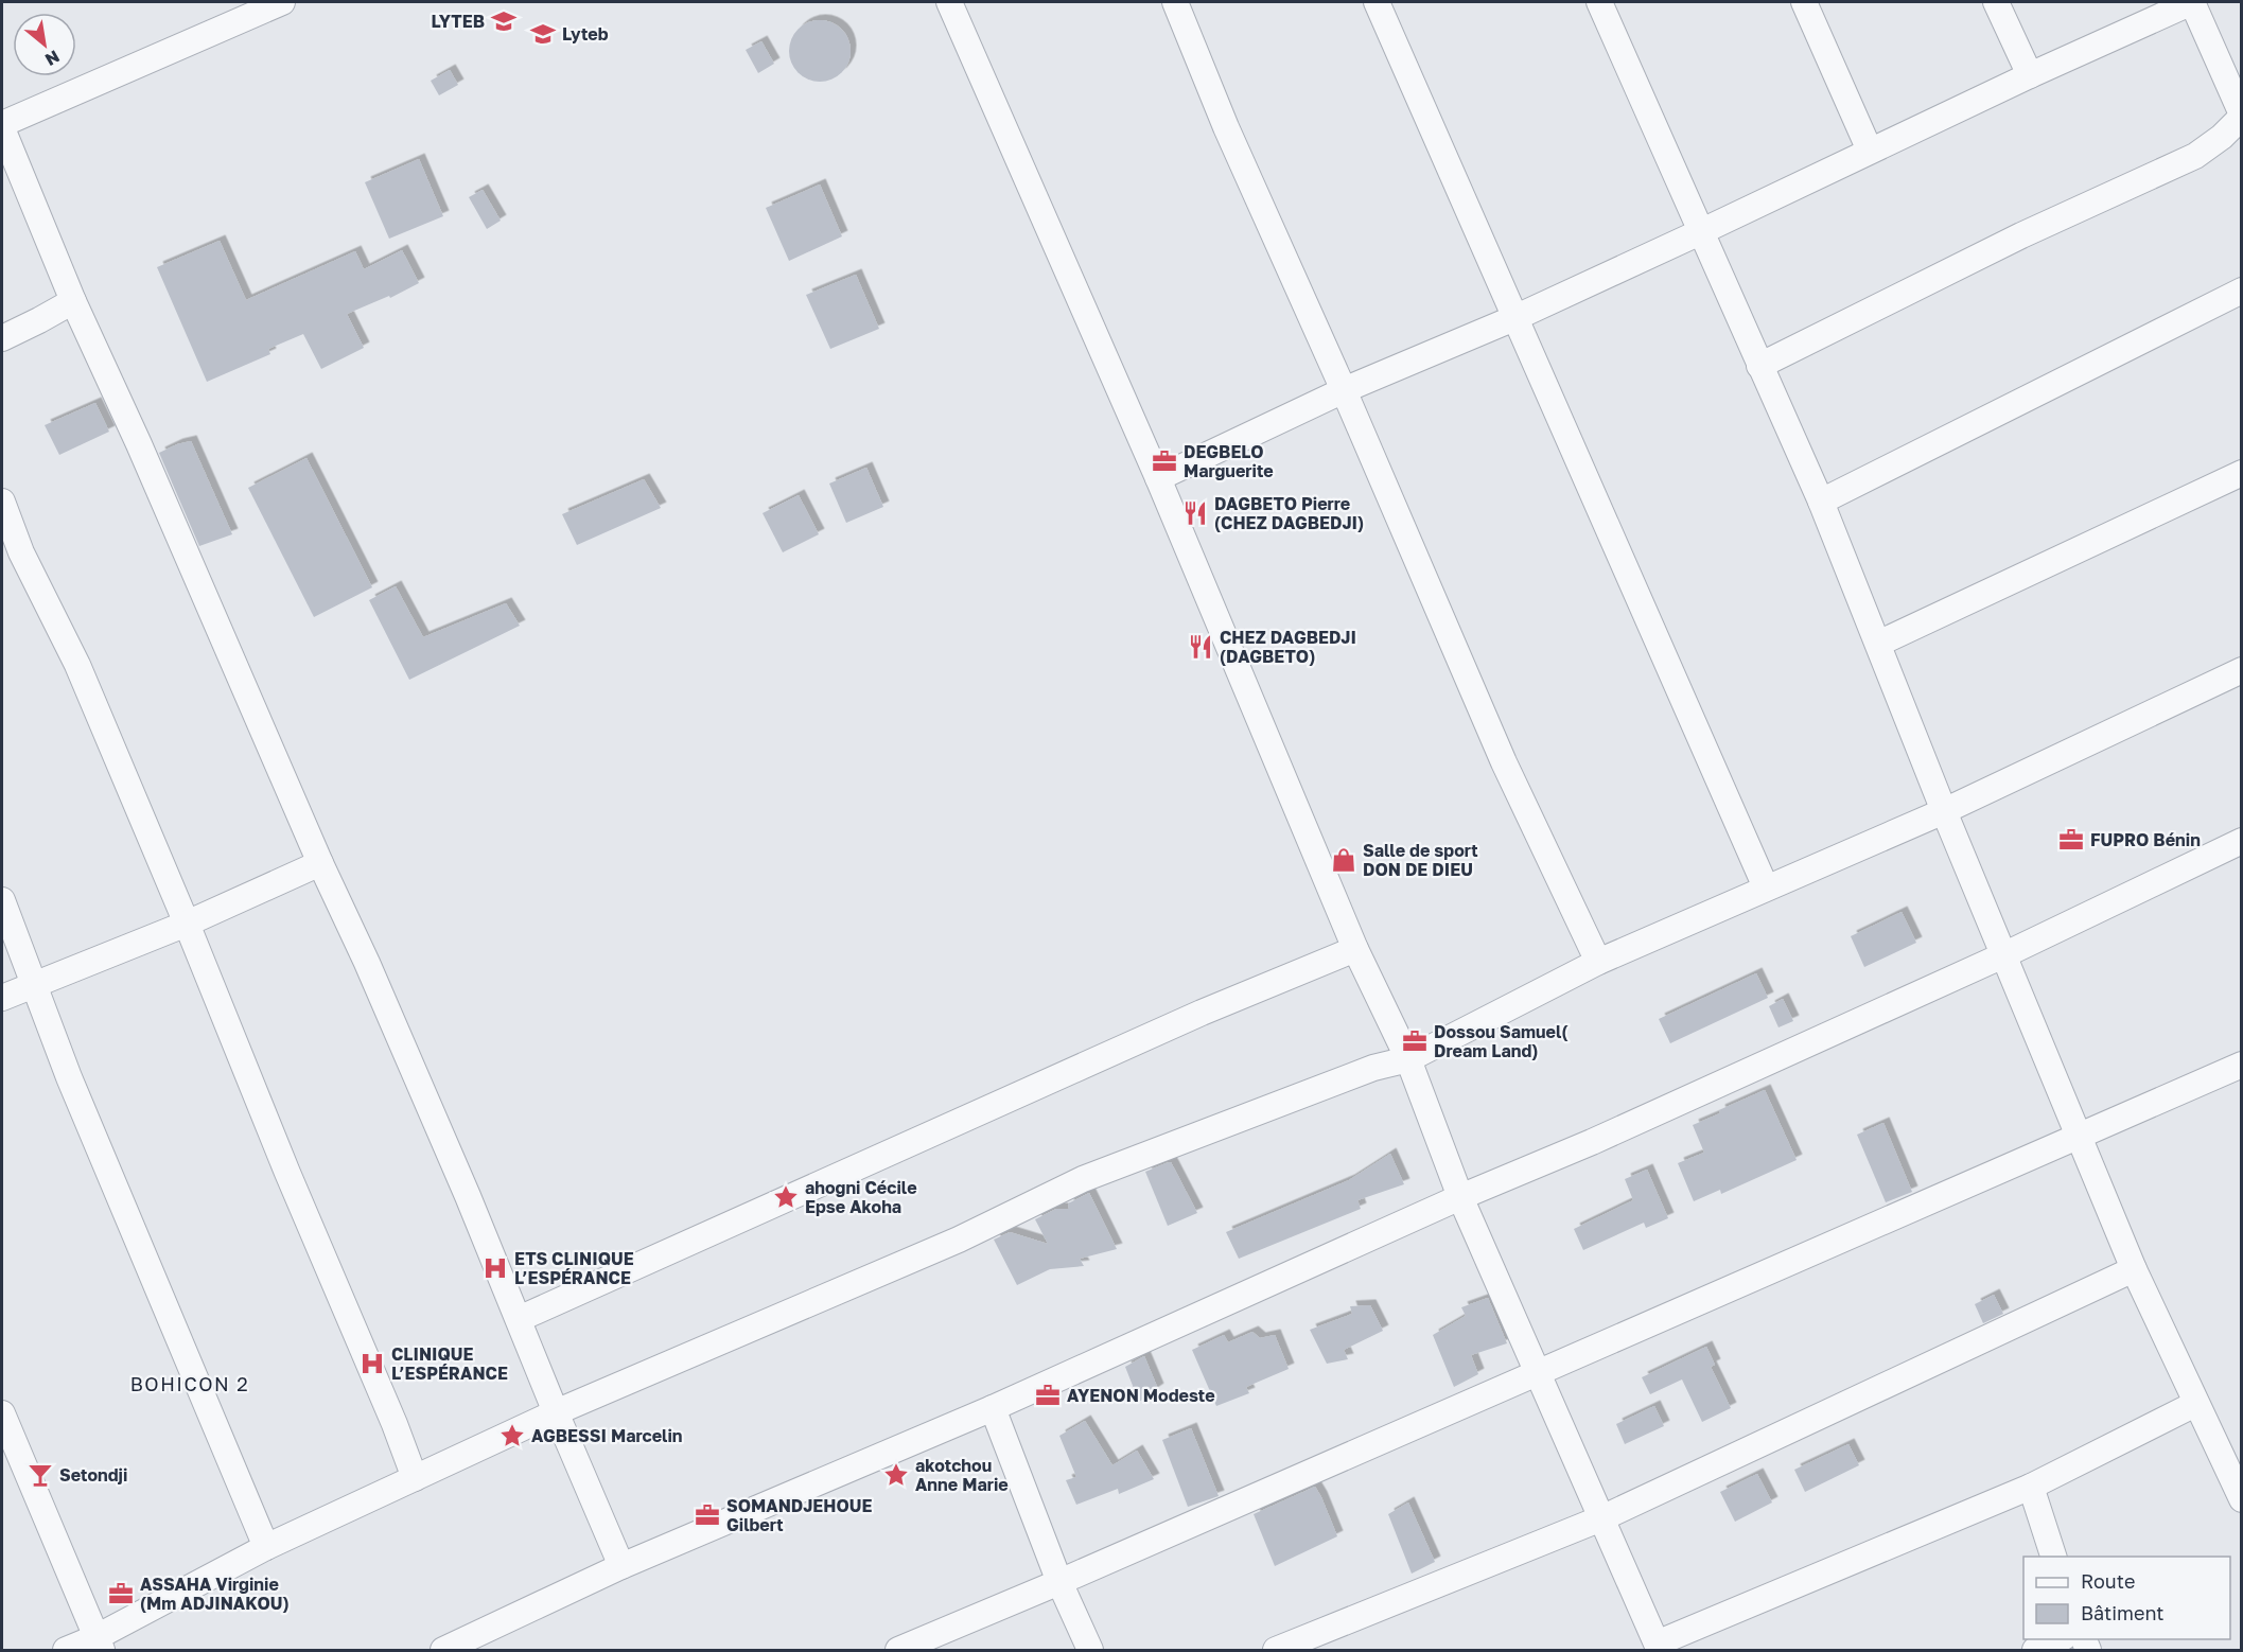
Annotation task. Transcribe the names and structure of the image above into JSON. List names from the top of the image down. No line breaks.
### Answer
{"districts":["BOHICON 2"],"places":{"school or university":["LYTEB","Lyteb"],"office":["DEGBELO Marguerite","FUPRO Bénin","Dossou Samuel( Dream Land)","AYENON Modeste","SOMANDJEHOUE Gilbert","ASSAHA Virginie (Mm ADJINAKOU)"],"restaurant":["DAGBETO Pierre (CHEZ DAGBEDJI)","CHEZ DAGBEDJI (DAGBETO)"],"shop":["Salle de sport DON DE DIEU"],"place":["ahogni Cécile Epse Akoha","AGBESSI Marcelin","akotchou Anne Marie"],"hospital":["ETS CLINIQUE L’ESPÉRANCE","CLINIQUE L’ESPÉRANCE"],"bar":["Setondji"]},"legend":["Route","Bâtiment"],"north":"bottom right"}
